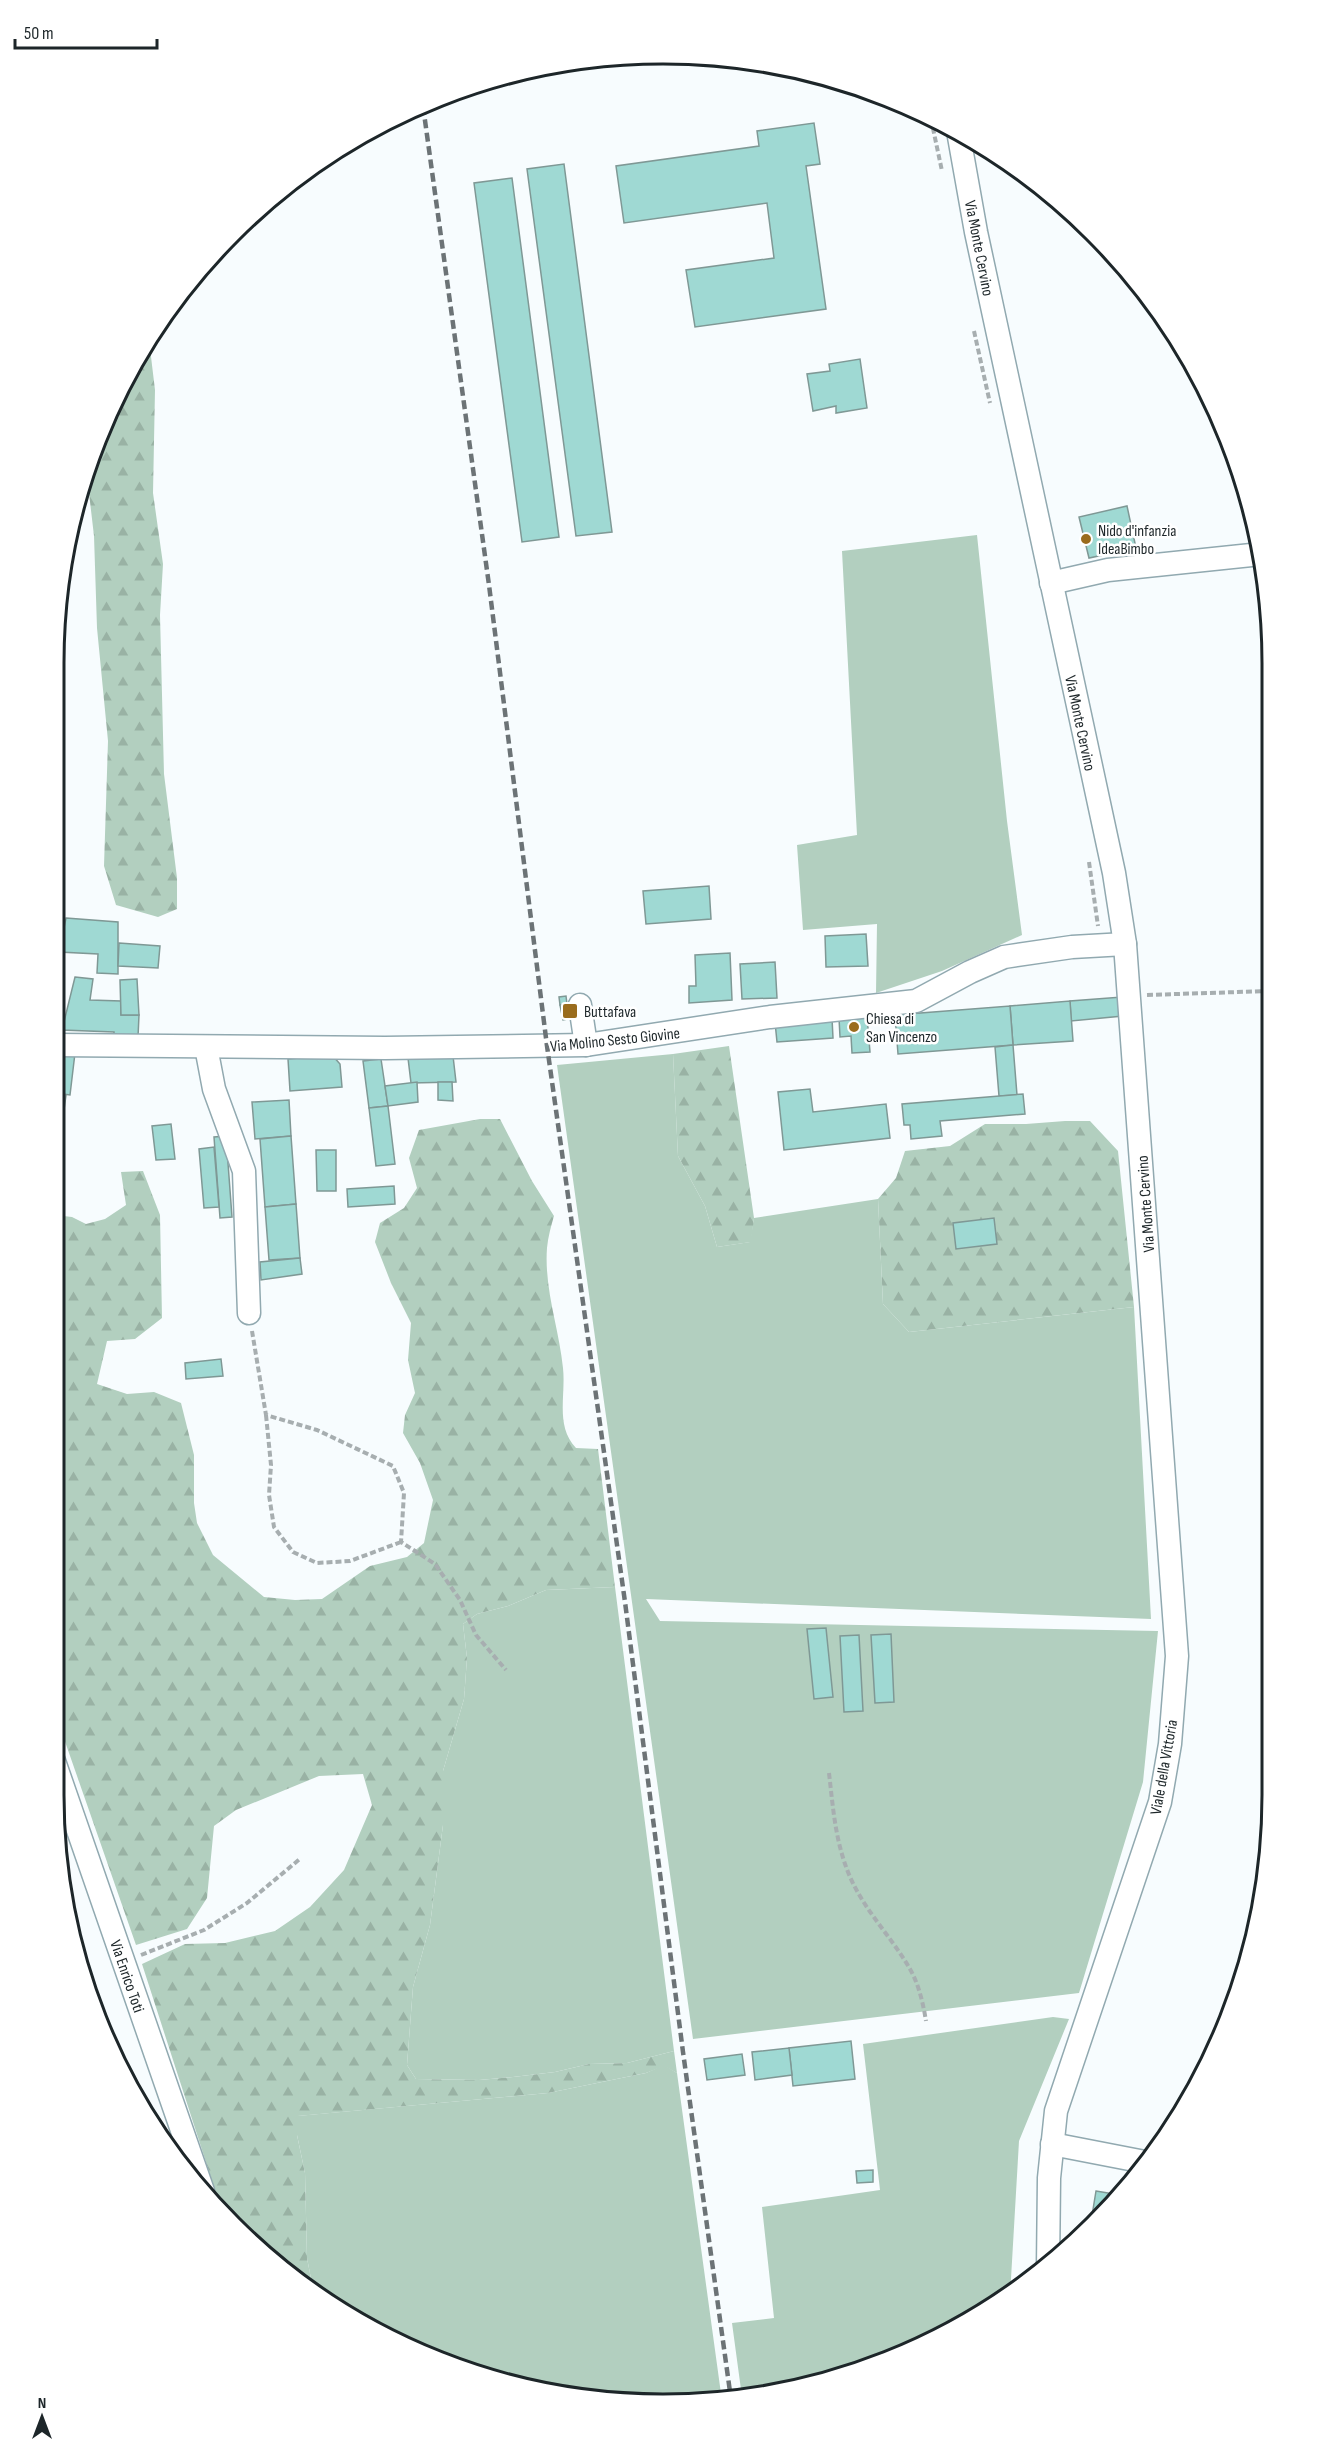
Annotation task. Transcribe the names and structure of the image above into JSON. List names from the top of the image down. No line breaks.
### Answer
{"streets":{"street":["Via Monte Cervino","Via Molino Sesto Giovine","Viale della Vittoria","Via Enrico Toti"]},"crossings":[["Via Monte Cervino","Via Molino Sesto Giovine"],["Via Monte Cervino","Viale della Vittoria"]],"places":{"other":["Nido d'infanzia IdeaBimbo","Chiesa di San Vincenzo"],"transit":["Buttafava"]},"scale_bar":"50 m","north":"top"}
